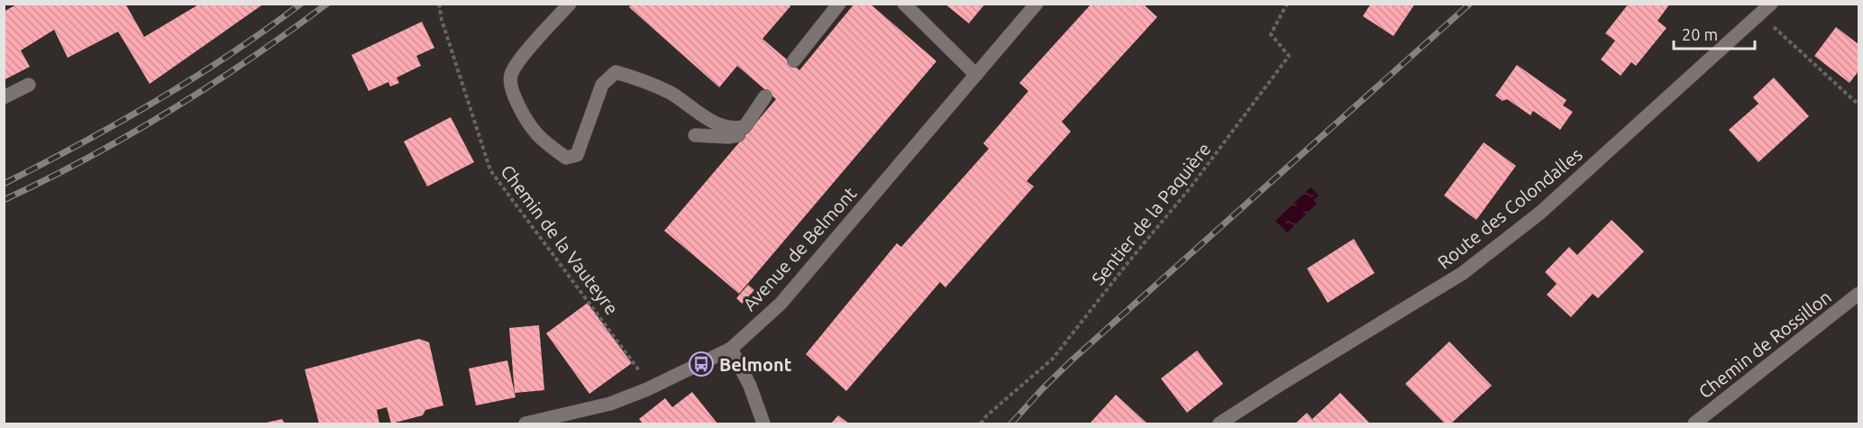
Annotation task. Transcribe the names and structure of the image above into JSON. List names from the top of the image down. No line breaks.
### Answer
{"streets":{"street":["Route des Colondalles","Avenue de Belmont","Chemin de Rossillon"],"path":["Sentier de la Paquière","Chemin de la Vauteyre"]},"crossings":[["Chemin de la Vauteyre","Avenue de Belmont"]],"places":{"bus stop":["Belmont"]},"scale_bar":"20 m"}
